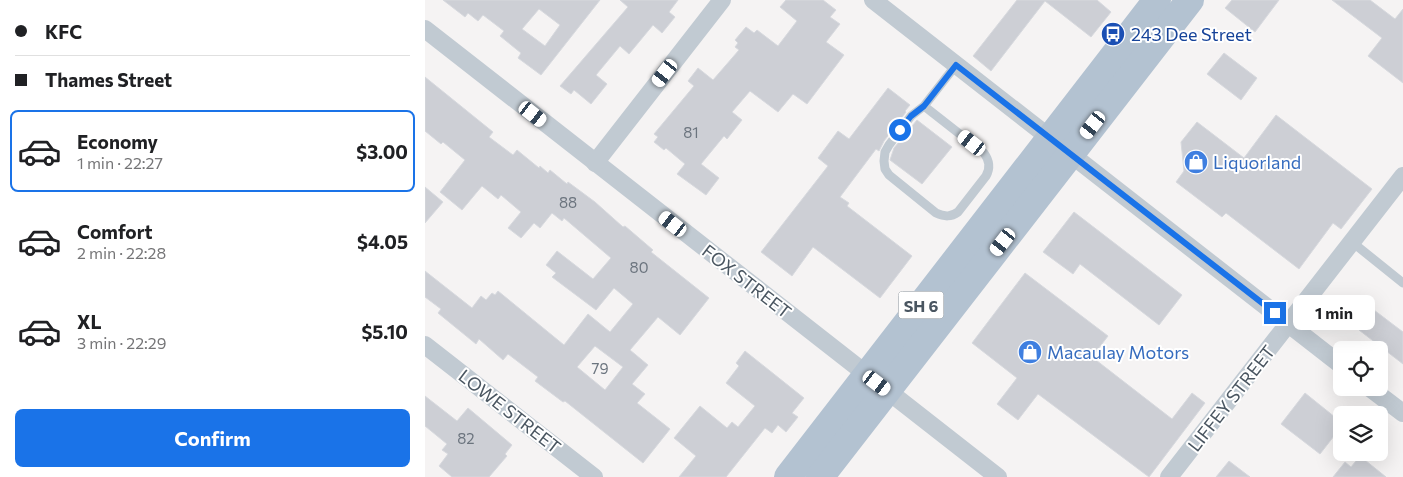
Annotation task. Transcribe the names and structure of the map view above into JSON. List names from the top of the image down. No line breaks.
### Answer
{"streets":{"main road":["SH 6"],"street":["FOX STREET","LIFFEY STREET","LOWE STREET"]},"crossings":[["FOX STREET","SH 6"]],"places":{"bus stop":["243 Dee Street"],"shop":["Liquorland","Macaulay Motors"]},"house_numbers":["81","88","80","79","82"],"page":{"banner":["KFC","Thames Street"],"list":[{"name":"Economy","note":"1 min · 22:27","value":"$3.00"},{"name":"Comfort","note":"2 min · 22:28","value":"$4.05"},{"name":"XL","note":"3 min · 22:29","value":"$5.10"}],"bubble":"1 min","buttons":"Confirm"}}
